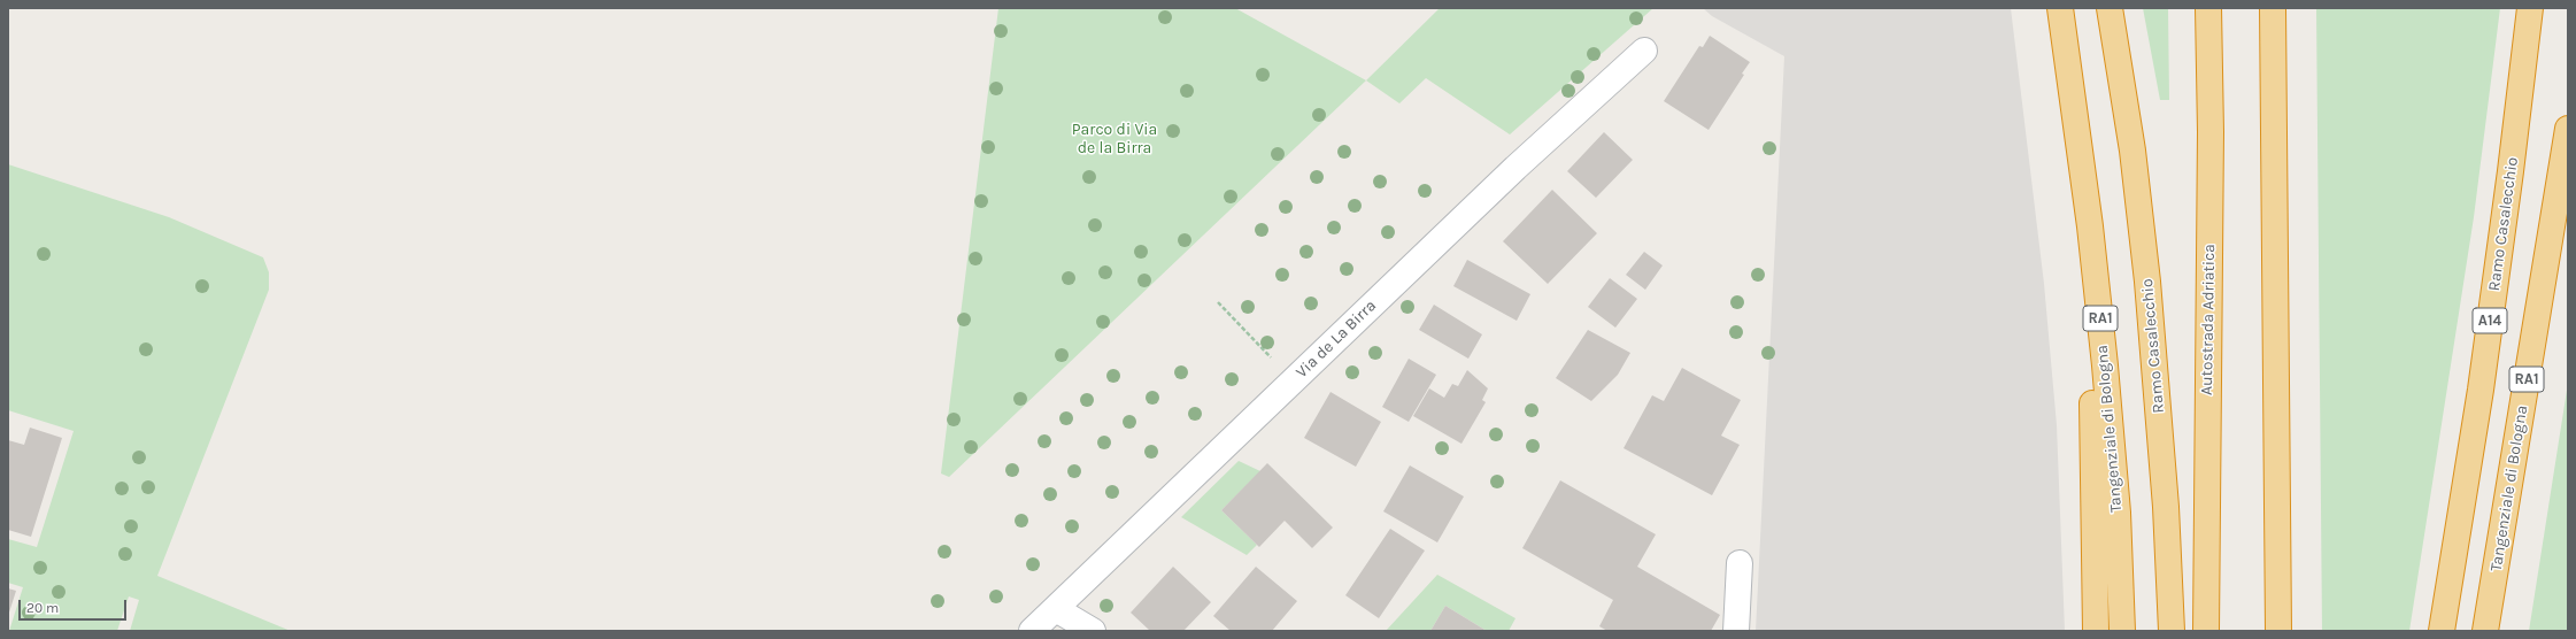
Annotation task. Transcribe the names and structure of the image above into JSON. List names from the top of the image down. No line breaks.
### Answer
{"streets":{"highway":["Ramo Casalecchio","RA1","Autostrada Adriatica","A14","Tangenziale di Bologna"],"street":["Via de La Birra"]},"parks":["Parco di Via de la Birra"],"scale_bar":"20 m"}
